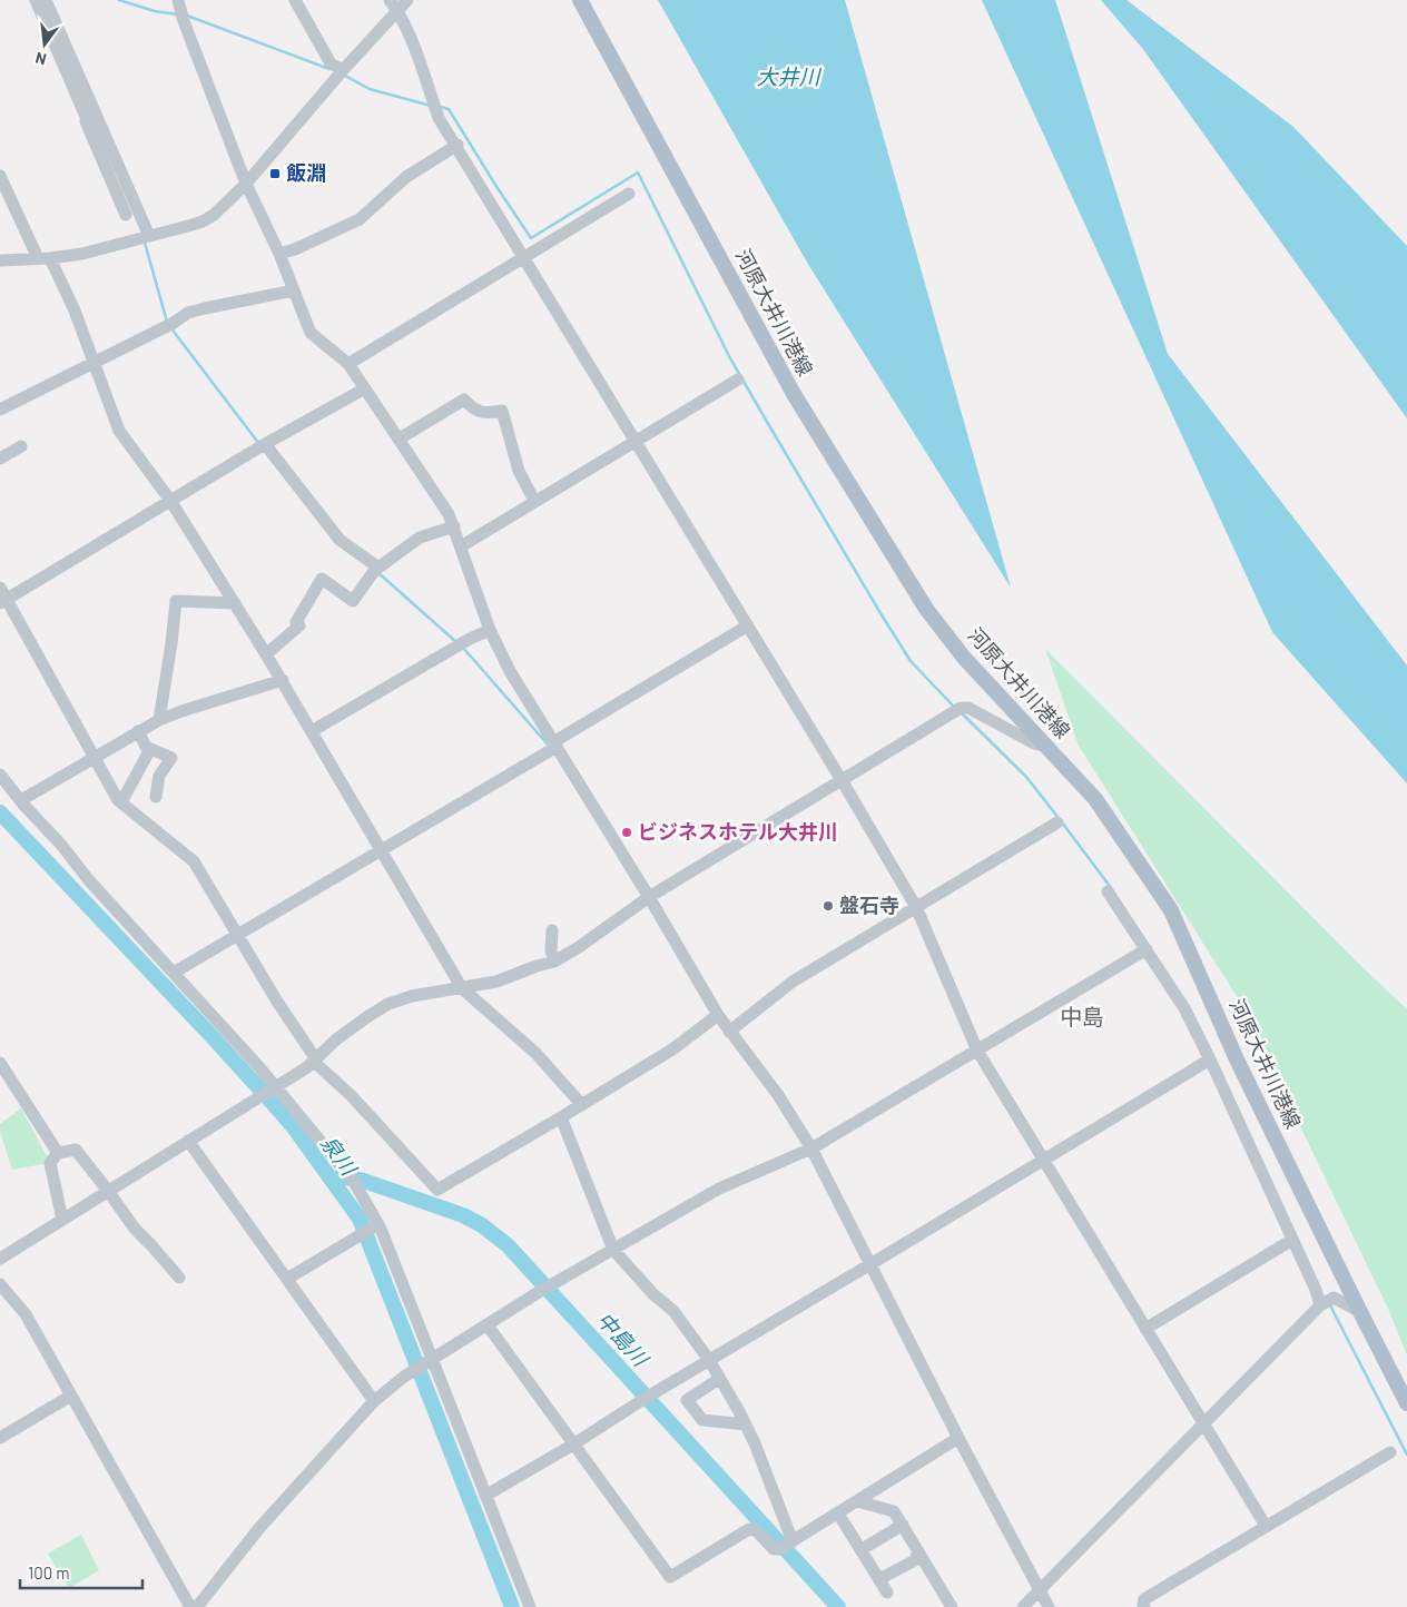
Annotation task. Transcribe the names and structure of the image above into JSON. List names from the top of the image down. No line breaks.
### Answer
{"streets":{"main road":["河原大井川港線"]},"districts":["中島"],"water":["大井川","泉川","中島川"],"places":{"transit":["飯淵"],"other":["ビジネスホテル大井川","盤石寺"]},"scale_bar":"100 m","north":"bottom"}
